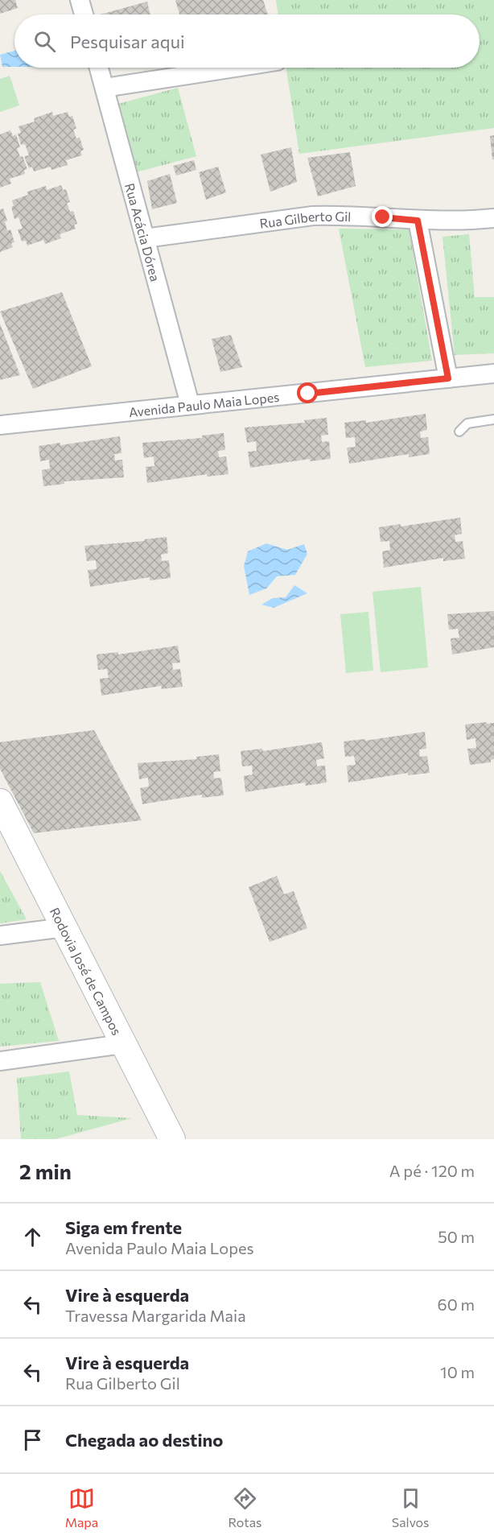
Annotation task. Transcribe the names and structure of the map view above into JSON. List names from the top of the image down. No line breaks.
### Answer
{"streets":{"main road":["Rodovia José de Campos"],"street":["Rua Gilberto Gil","Rua Acácia Dórea","Avenida Paulo Maia Lopes"]},"crossings":[["Rua Gilberto Gil","Rua Acácia Dórea"],["Rua Acácia Dórea","Avenida Paulo Maia Lopes"]],"page":{"search":"Pesquisar aqui","heading":["2 min","A pé · 120 m"],"list":[["Siga em frente","Avenida Paulo Maia Lopes","50 m"],["Vire à esquerda","Travessa Margarida Maia","60 m"],["Vire à esquerda","Rua Gilberto Gil","10 m"],"Chegada ao destino"],"nav":["Mapa","Rotas","Salvos"]}}
